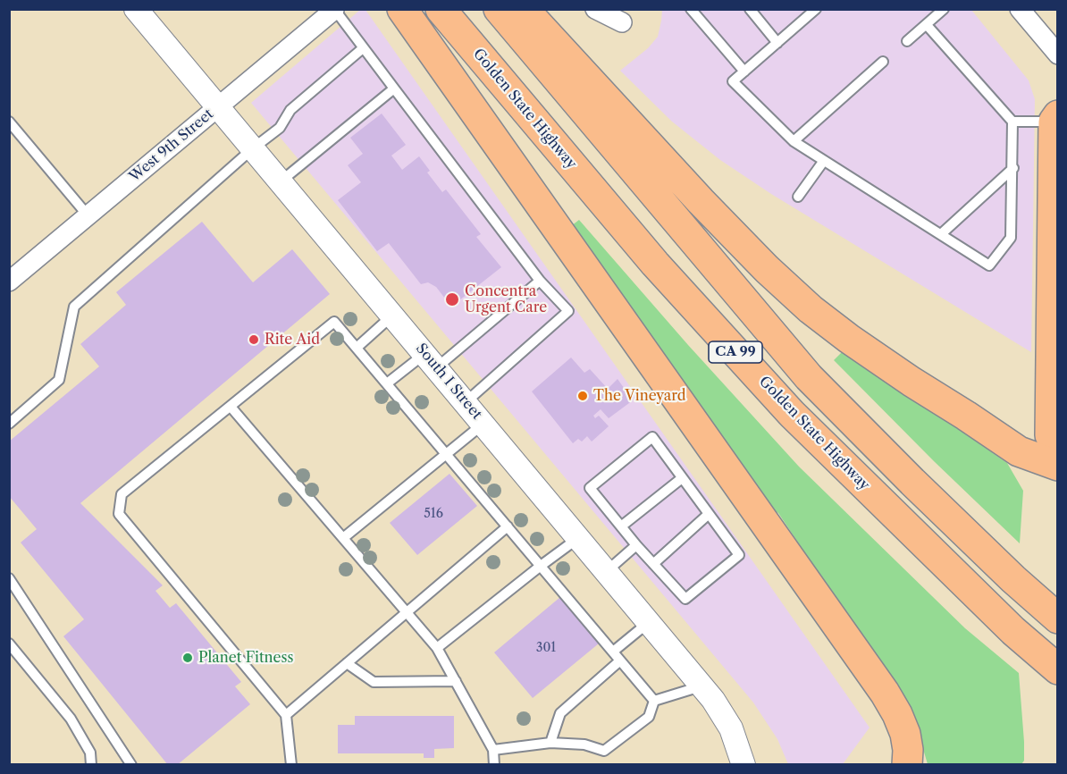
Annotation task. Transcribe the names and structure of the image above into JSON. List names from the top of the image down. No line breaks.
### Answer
{"streets":{"main road":["Golden State Highway","CA 99"],"street":["West 9th Street","South I Street"]},"crossings":[["West 9th Street","South I Street"]],"places":["Concentra Urgent Care","Rite Aid","The Vineyard","Planet Fitness"],"house_numbers":["516","301"]}
